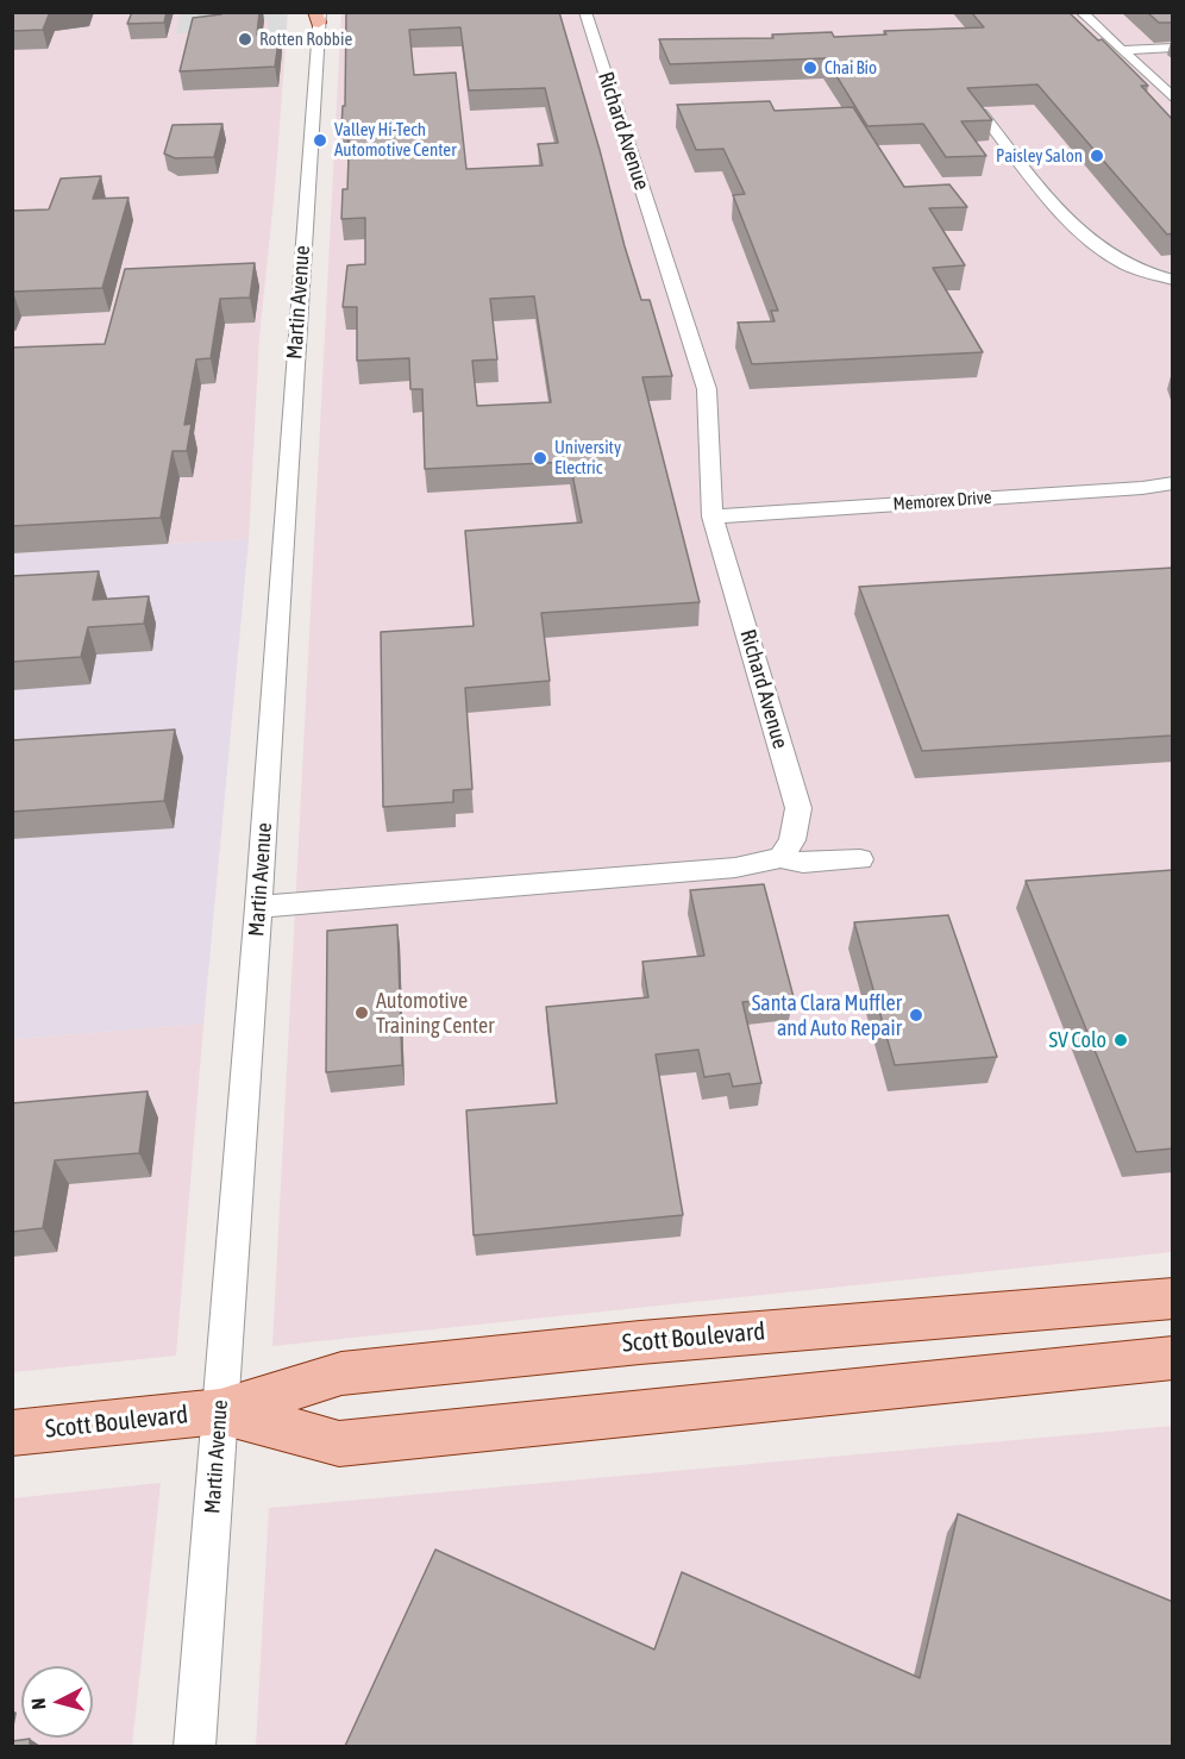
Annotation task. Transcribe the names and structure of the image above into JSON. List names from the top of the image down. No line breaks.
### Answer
{"streets":{"main road":["Scott Boulevard"],"street":["Richard Avenue","Martin Avenue","Memorex Drive"]},"crossings":[["Richard Avenue","Memorex Drive"],["Martin Avenue","Scott Boulevard"]],"places":["Rotten Robbie","Chai Bio","Valley Hi-Tech Automotive Center","Paisley Salon","University Electric","Automotive Training Center","Santa Clara Muffler and Auto Repair","SV Colo"],"north":"left"}
